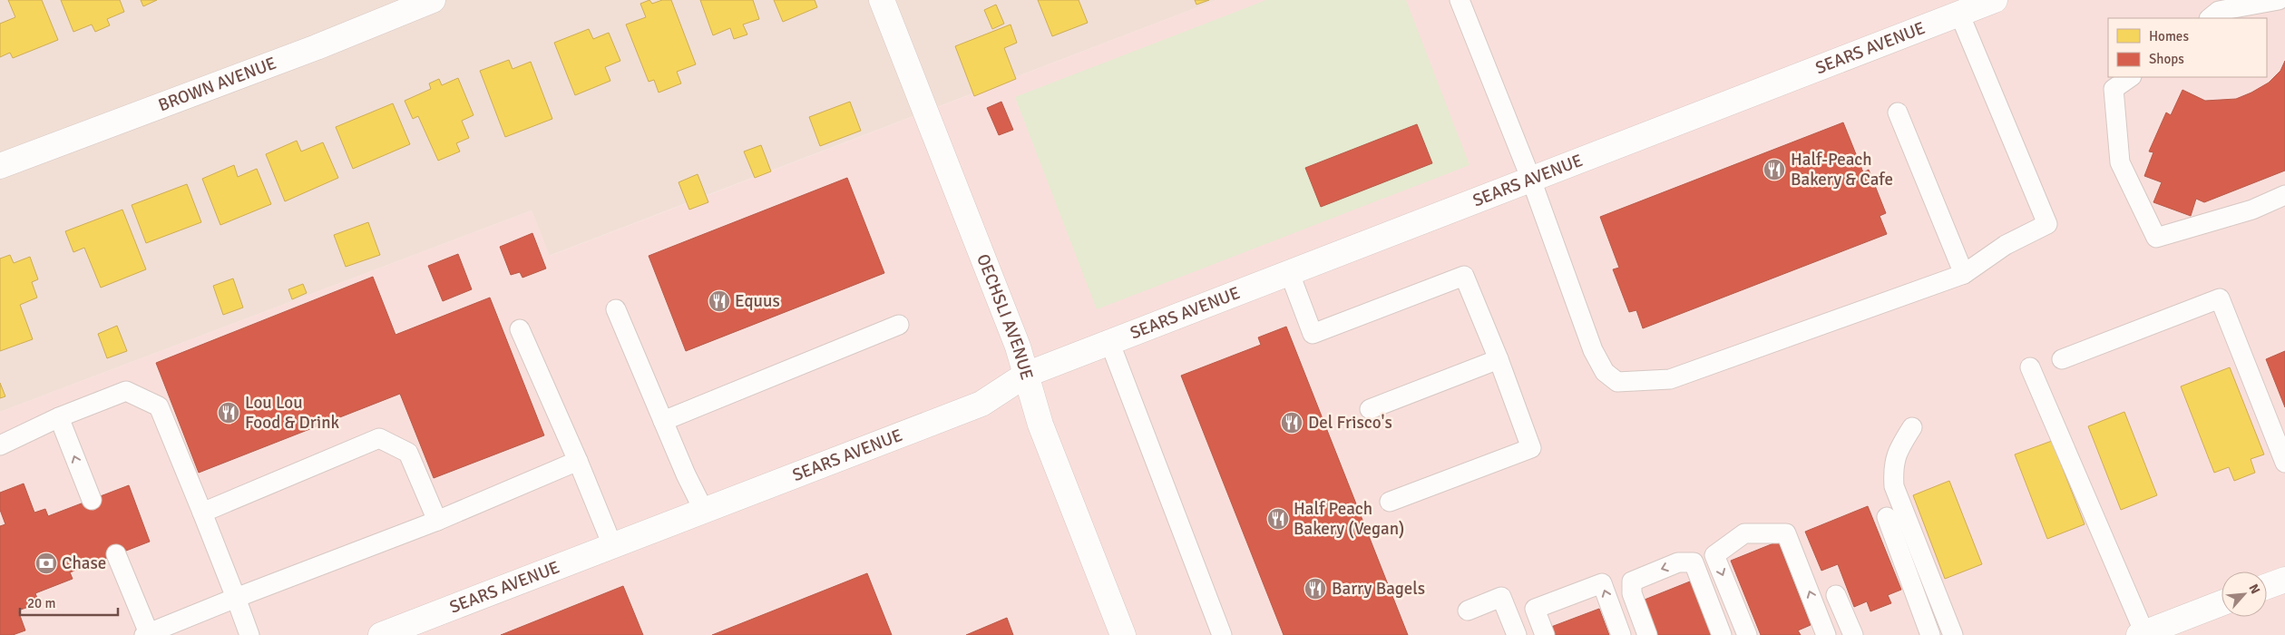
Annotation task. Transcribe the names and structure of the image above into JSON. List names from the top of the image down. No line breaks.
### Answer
{"streets":{"street":["SEARS AVENUE","BROWN AVENUE","OECHSLI AVENUE"]},"crossings":[["SEARS AVENUE","OECHSLI AVENUE"]],"places":{"restaurant":["Half-Peach Bakery & Cafe","Equus","Lou Lou Food & Drink","Del Frisco's","Half Peach Bakery (Vegan)","Barry Bagels"],"bank":["Chase"]},"legend":["Homes","Shops"],"scale_bar":"20 m","north":"top right"}
